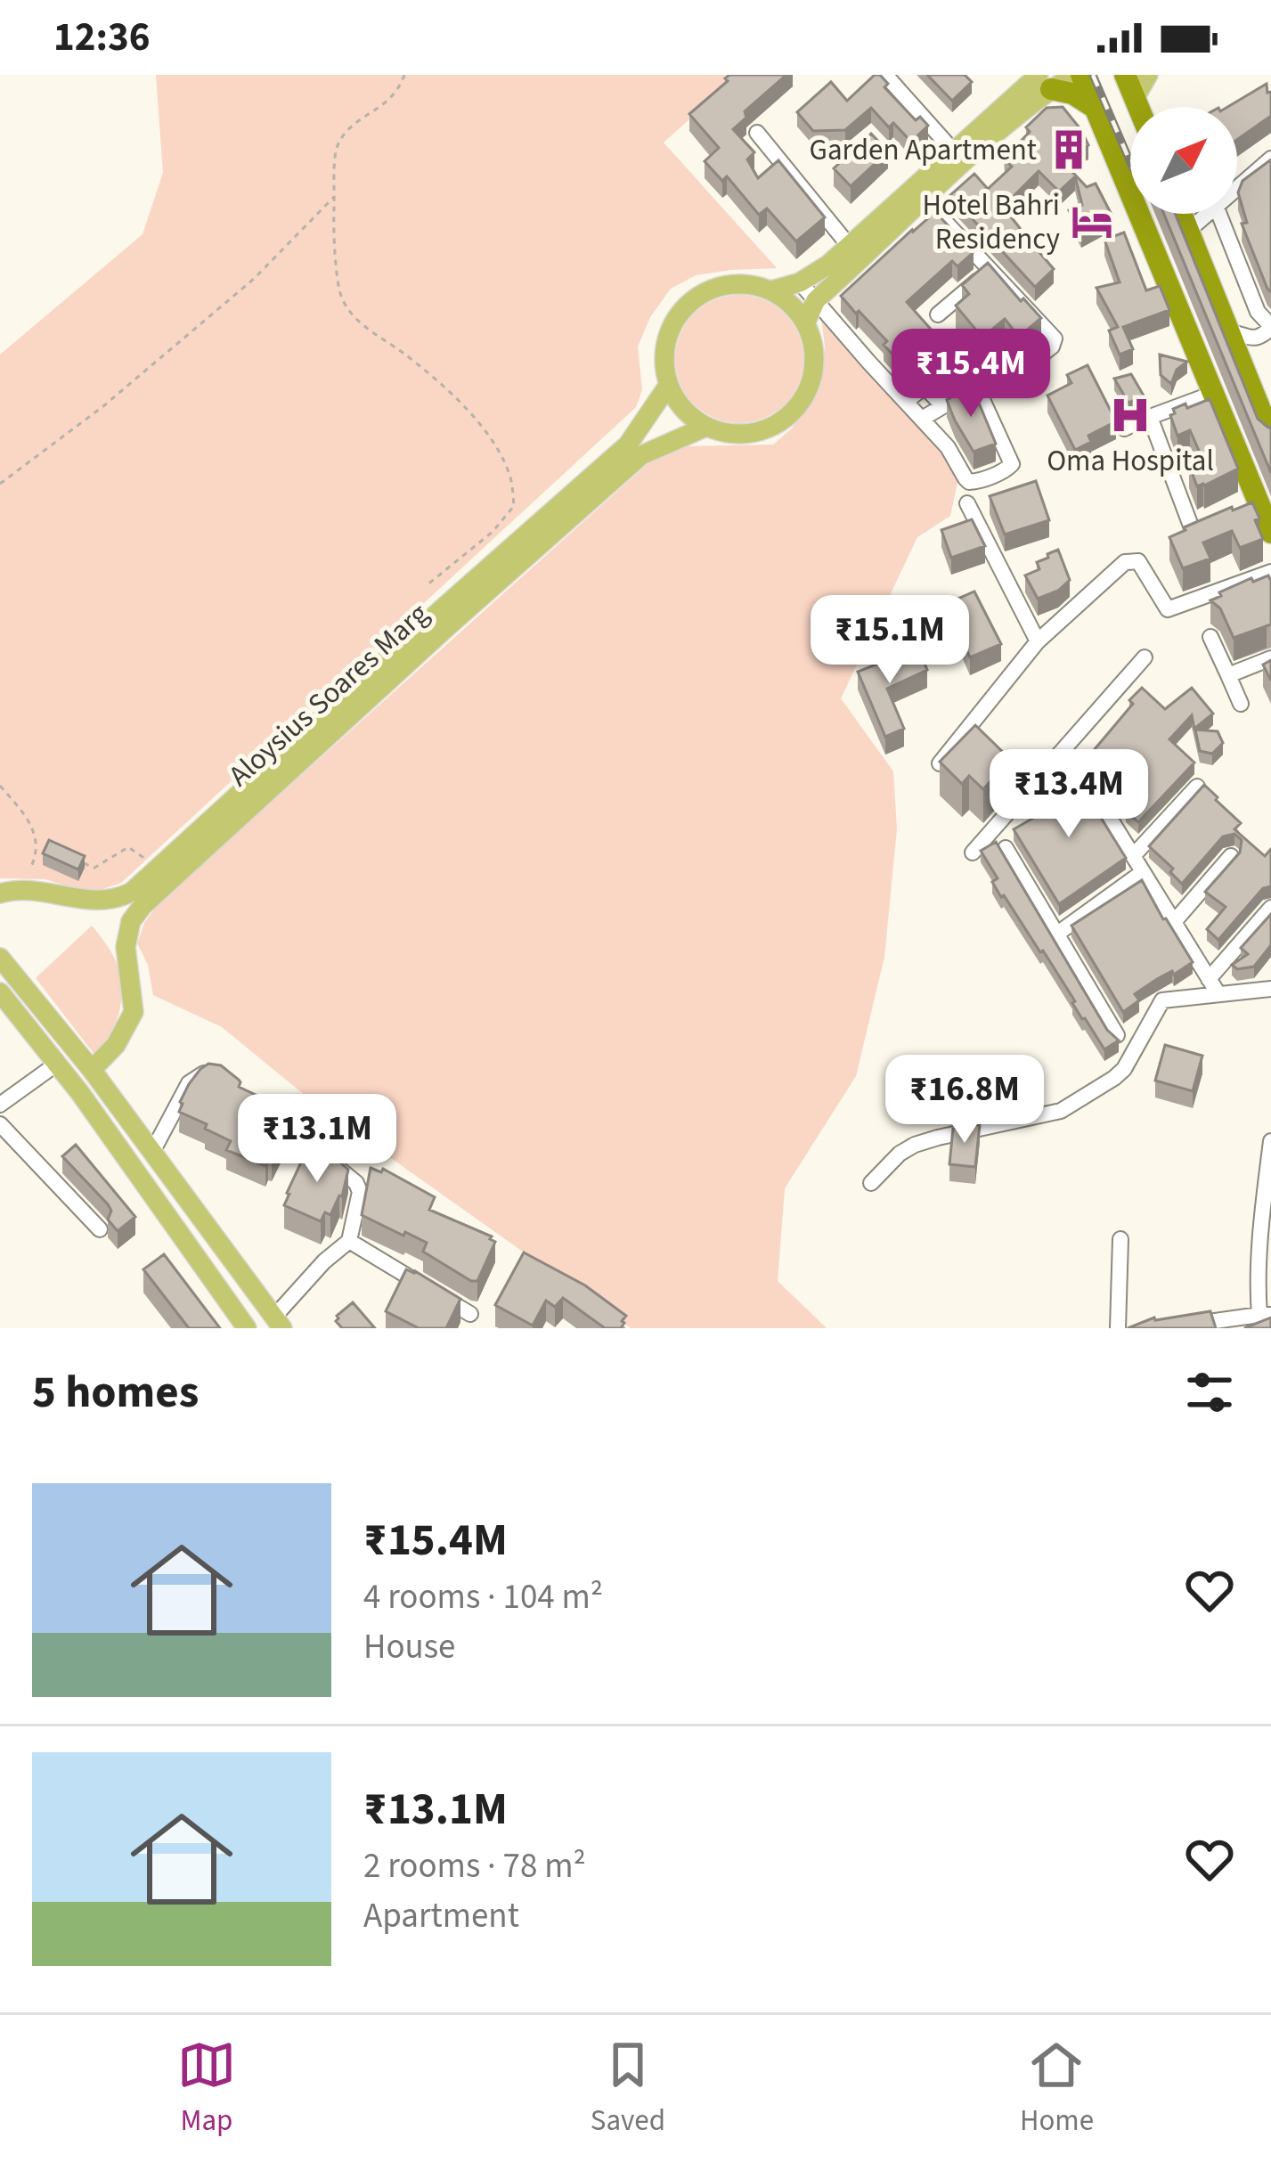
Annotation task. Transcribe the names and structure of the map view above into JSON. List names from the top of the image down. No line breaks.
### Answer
{"streets":{"main road":["Aloysius Soares Marg"]},"places":{"building":["Garden Apartment"],"hotel":["Hotel Bahri Residency"],"hospital":["Oma Hospital"]},"north":"top right","page":{"status":"12:36","price":["₹15.4M","₹15.1M","₹13.4M","₹16.8M","₹13.1M"],"heading":"5 homes","list":[{"name":"₹15.4M","note":"4 rooms · 104 m² · House"},{"name":"₹13.1M","note":"2 rooms · 78 m² · Apartment"}],"tabs":["Map","Saved","Home"]}}
